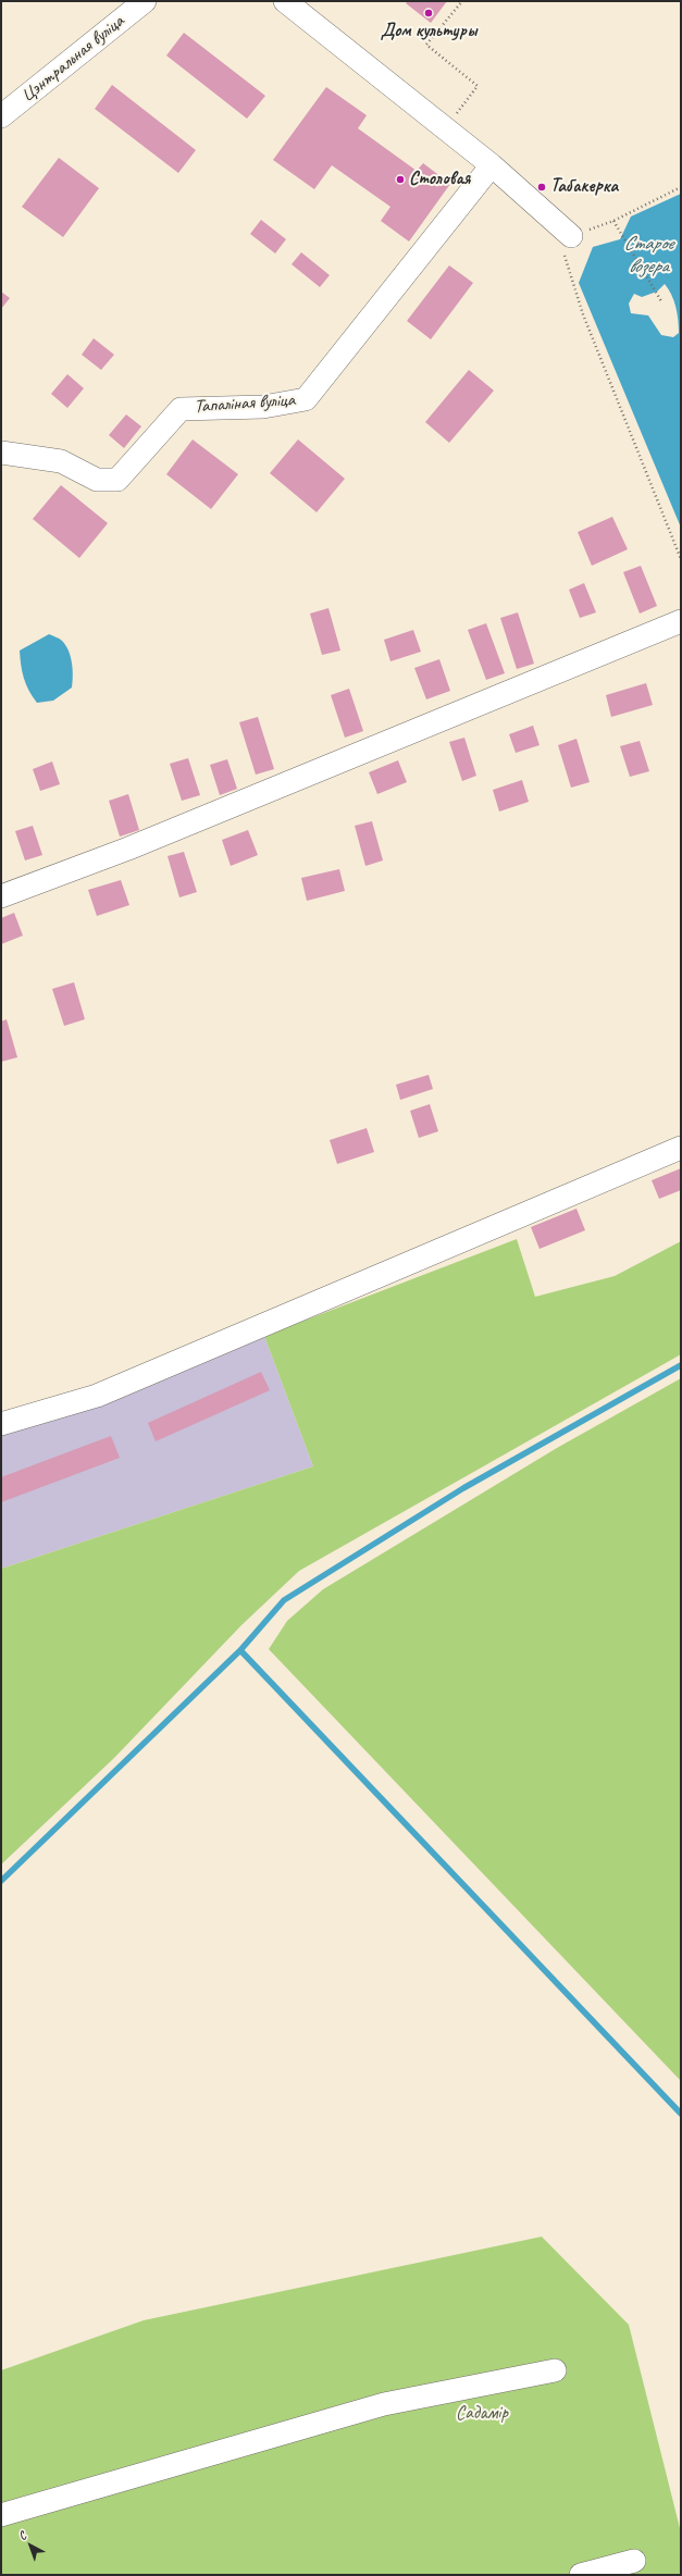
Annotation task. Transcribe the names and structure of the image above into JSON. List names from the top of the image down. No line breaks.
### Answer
{"streets":{"street":["Цэнтральная вуліца","Тапаліная вуліца"]},"water":["Старое возера"],"parks":["Садамір"],"places":["Дом культуры","Столовая","Табакерка"],"north":"top left"}
